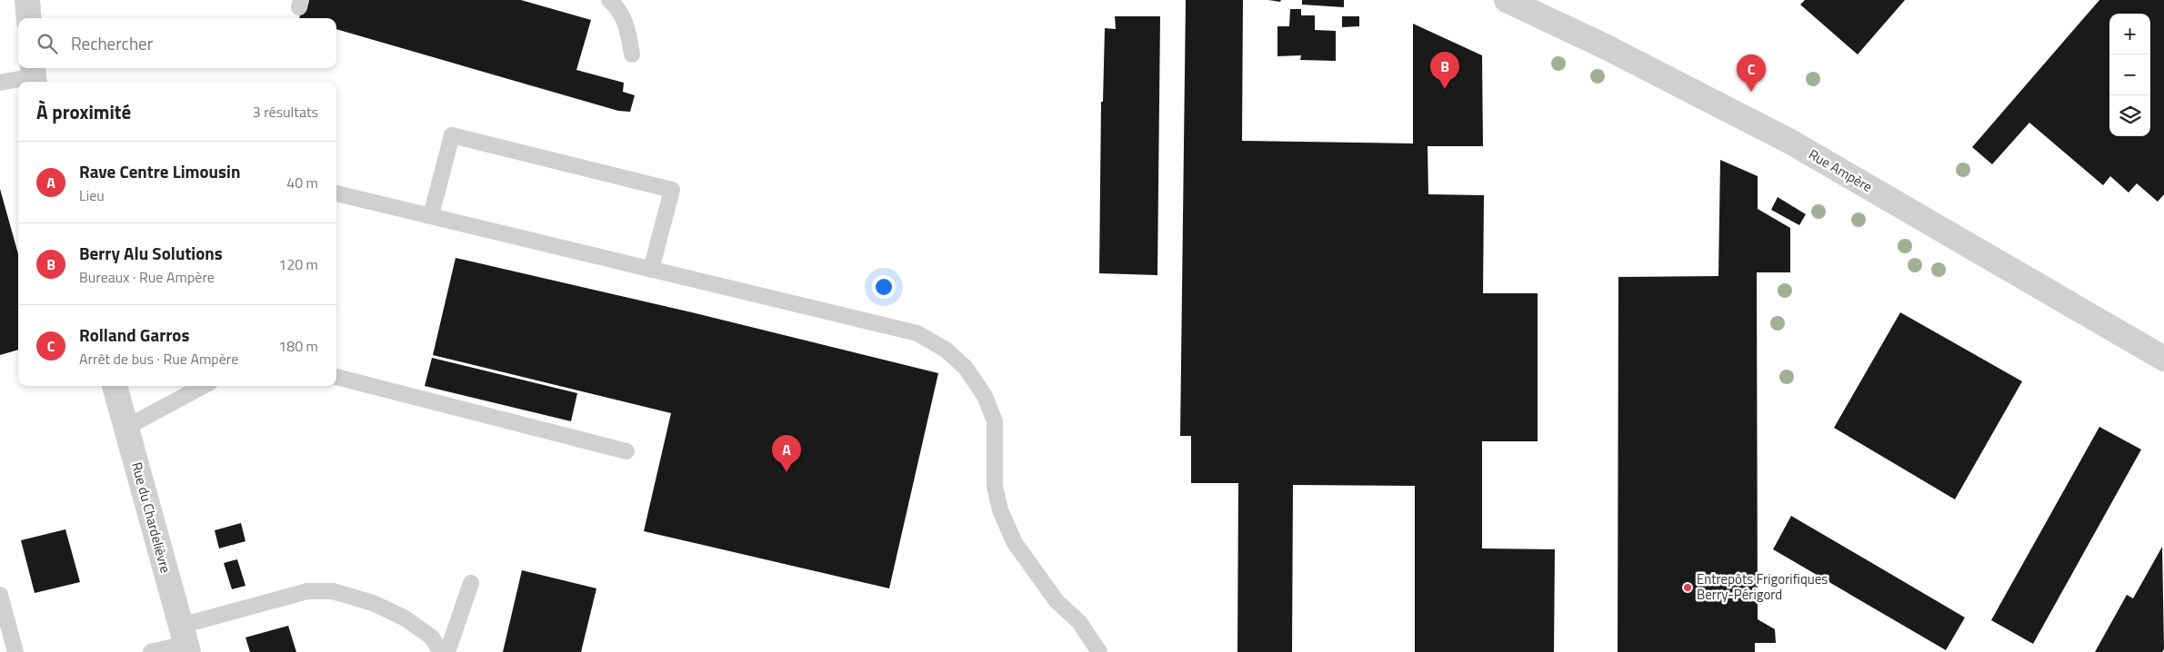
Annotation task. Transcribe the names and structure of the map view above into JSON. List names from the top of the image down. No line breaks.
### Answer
{"streets":{"street":["Rue Ampère","Rue du Chardelièvre"]},"places":["Entrepôts Frigorifiques Berry-Périgord"],"page":{"map_buttons":["+","−"],"search":"Rechercher","pins":["B","C","A"],"heading":["À proximité","3 résultats"],"list":[{"mark":"A","name":"Rave Centre Limousin","note":"Lieu","value":"40 m"},{"mark":"B","name":"Berry Alu Solutions","note":"Bureaux · Rue Ampère","value":"120 m"},{"mark":"C","name":"Rolland Garros","note":"Arrêt de bus · Rue Ampère","value":"180 m"}]}}
